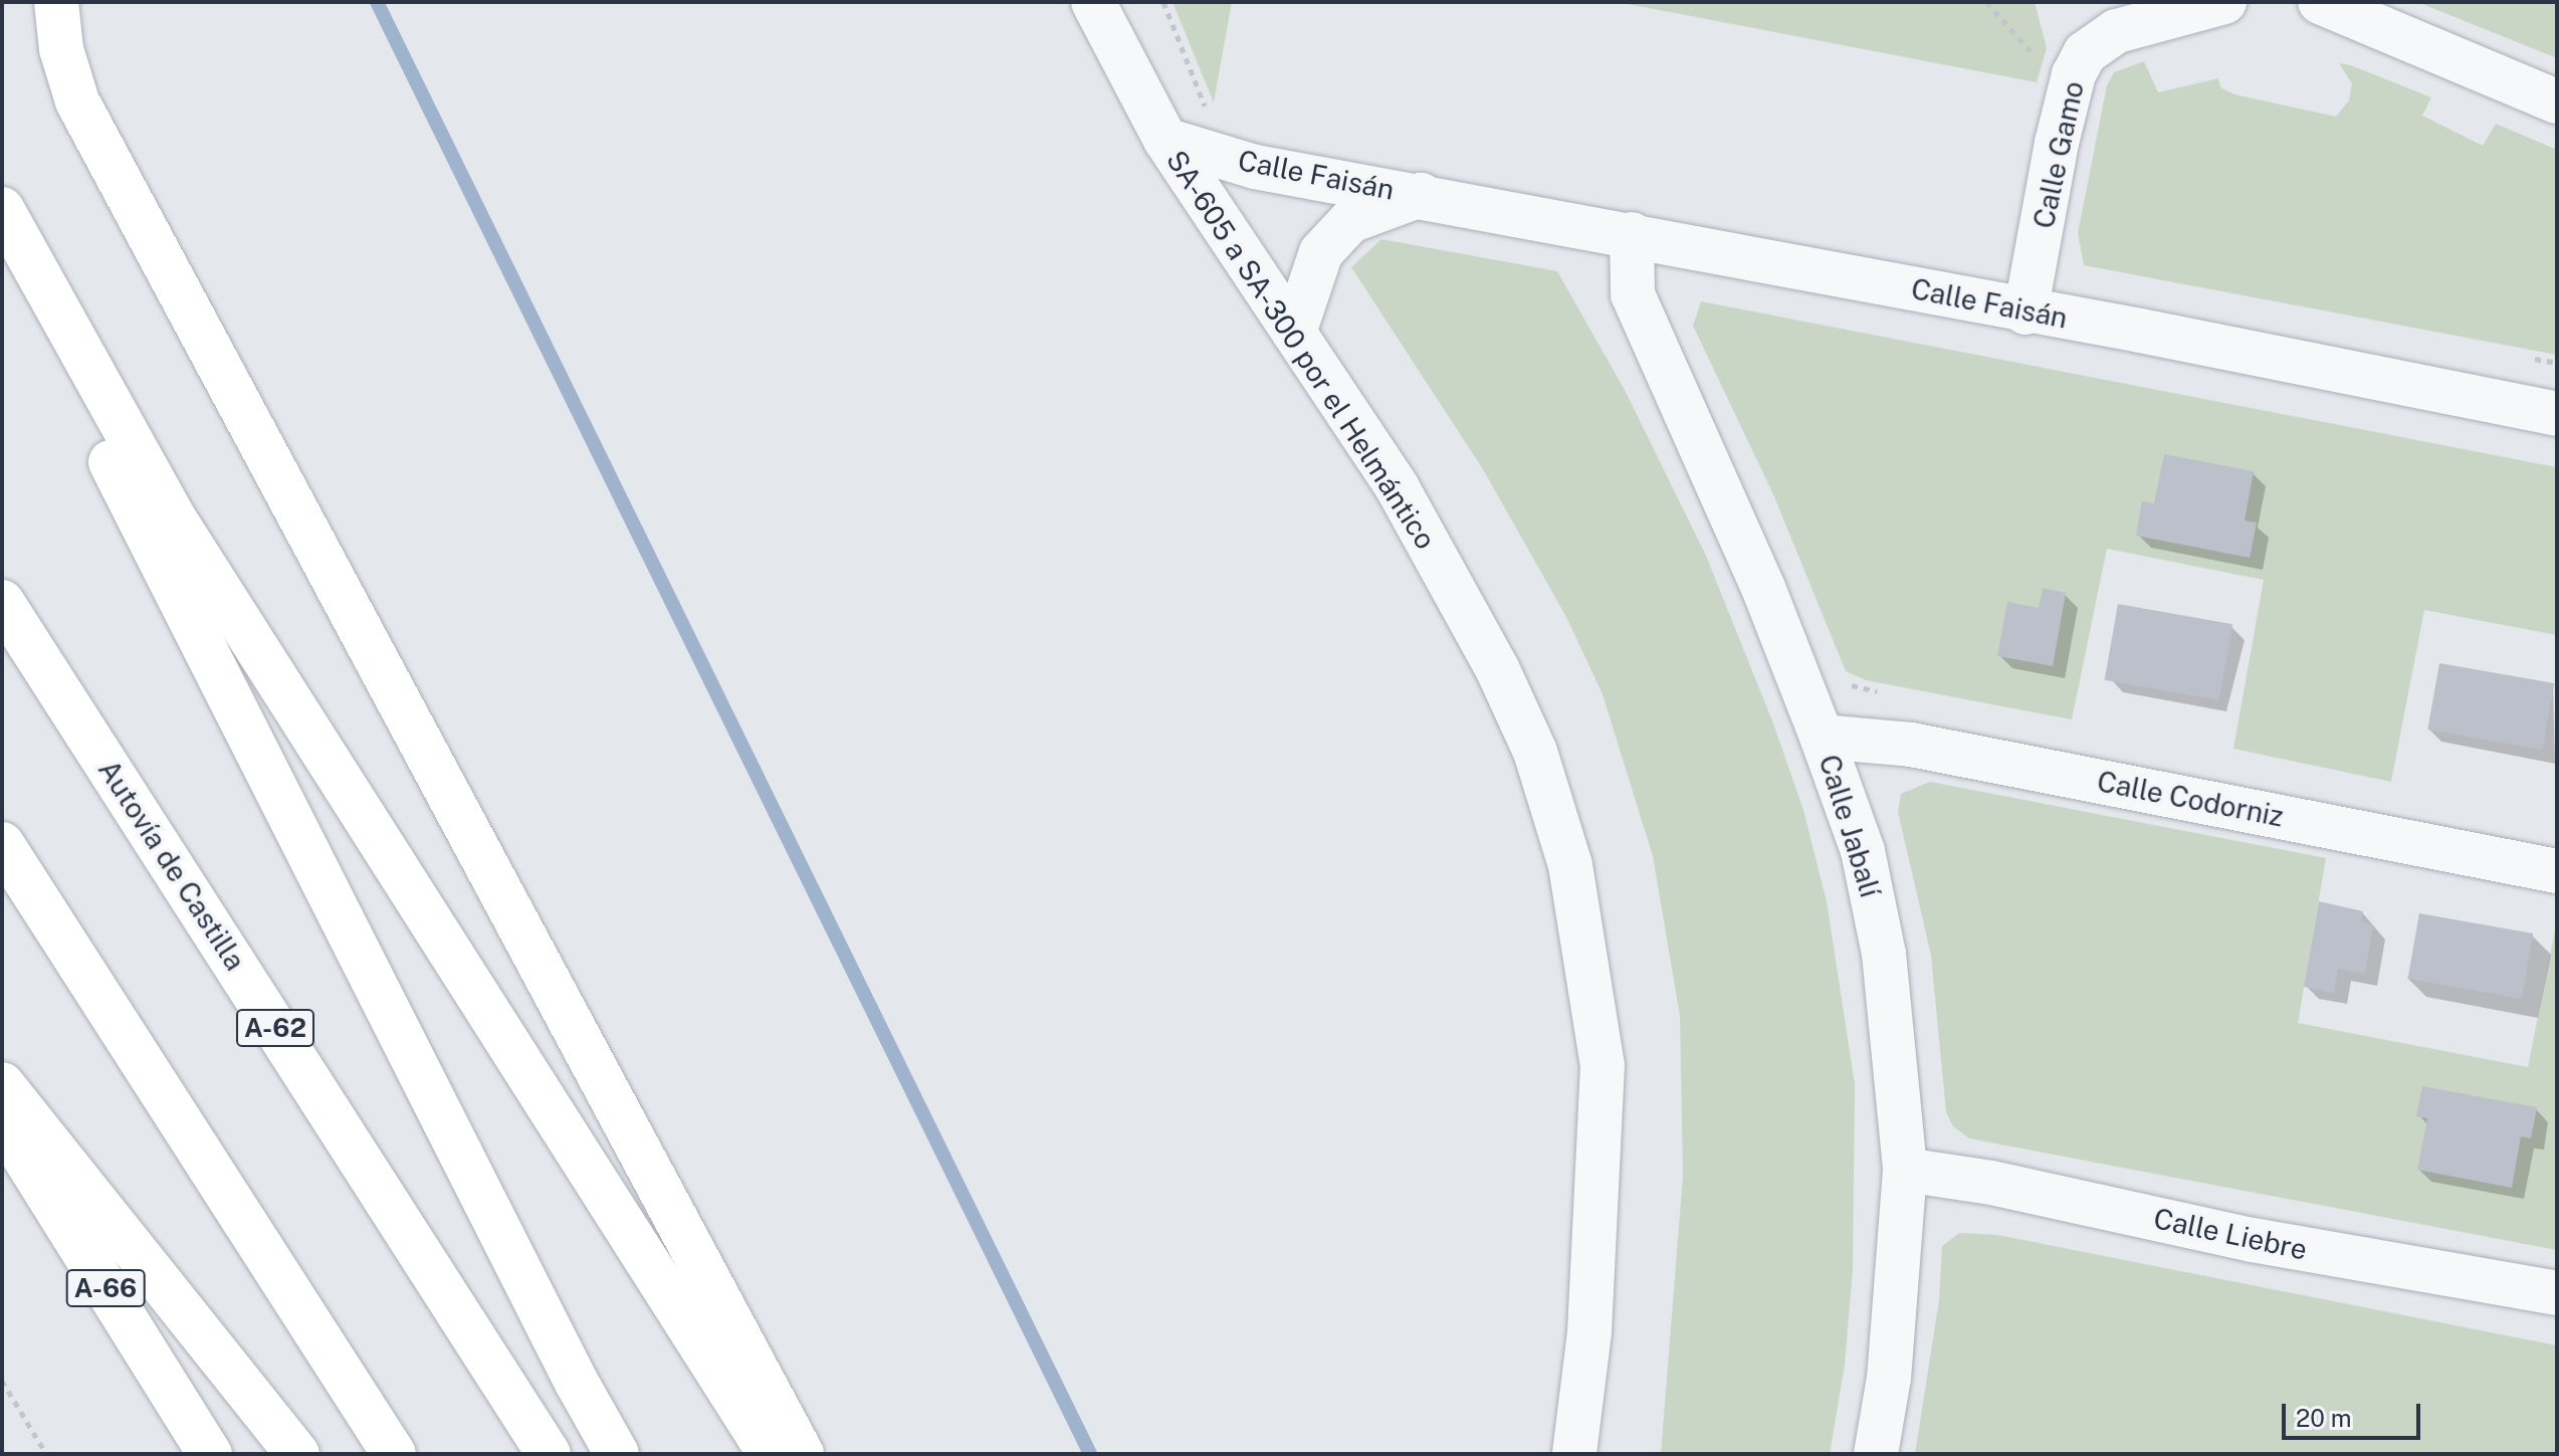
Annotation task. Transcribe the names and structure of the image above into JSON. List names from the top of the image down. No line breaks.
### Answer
{"streets":{"highway":["Autovía de Castilla","A-62","A-66"],"street":["Calle Gamo","Calle Faisán","SA-605 a SA-300 por el Helmántico","Calle Codorniz","Calle Jabalí","Calle Liebre"]},"crossings":[["Calle Gamo","Calle Faisán"],["Calle Faisán","SA-605 a SA-300 por el Helmántico"],["Calle Faisán","Calle Jabalí"],["Calle Codorniz","Calle Jabalí"],["Calle Jabalí","Calle Liebre"]],"scale_bar":"20 m"}
